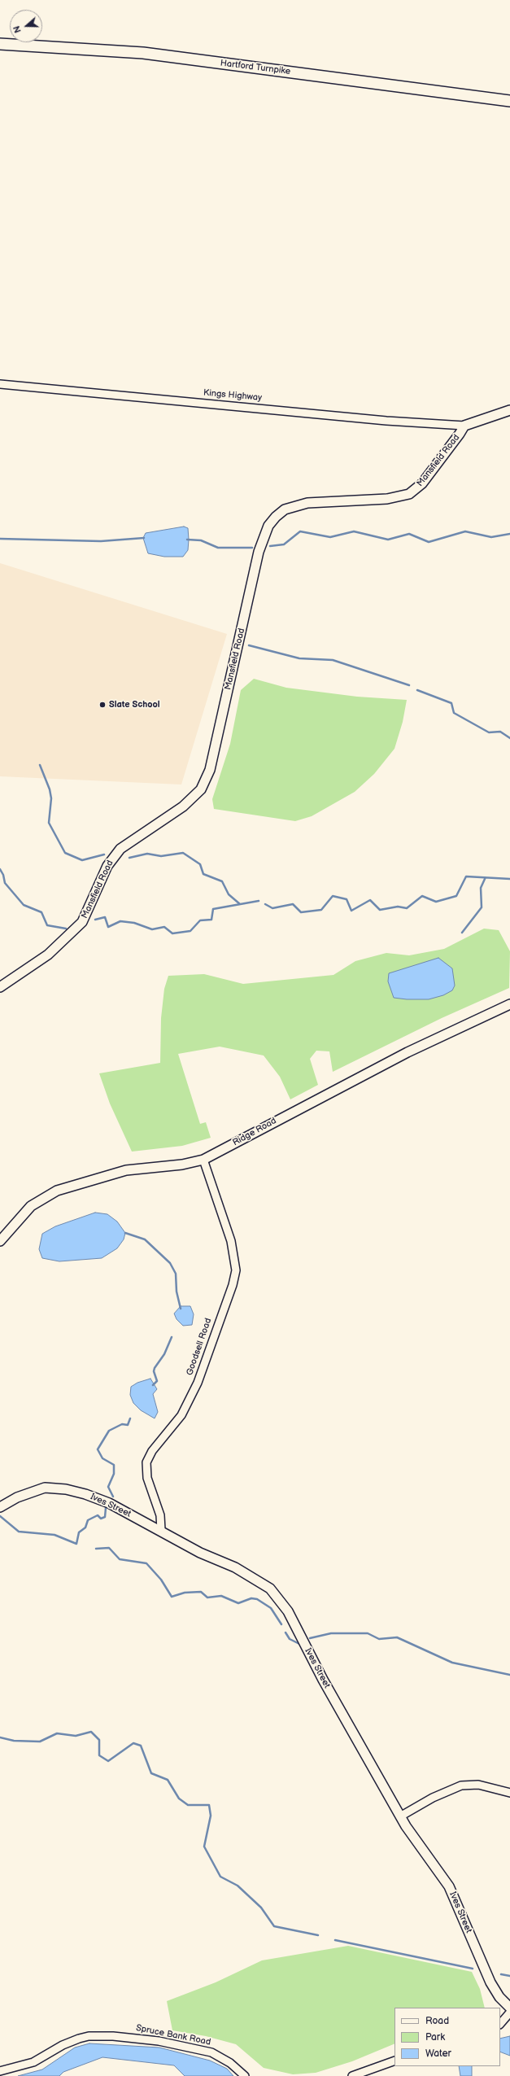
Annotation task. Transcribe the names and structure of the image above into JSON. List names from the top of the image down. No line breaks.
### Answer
{"streets":{"main road":["Hartford Turnpike"],"street":["Kings Highway","Mansfield Road","Ridge Road","Goodsell Road","Ives Street","Spruce Bank Road"]},"crossings":[["Kings Highway","Mansfield Road"],["Ridge Road","Goodsell Road"],["Goodsell Road","Ives Street"]],"places":["Slate School"],"legend":["Road","Park","Water"],"north":"left"}
